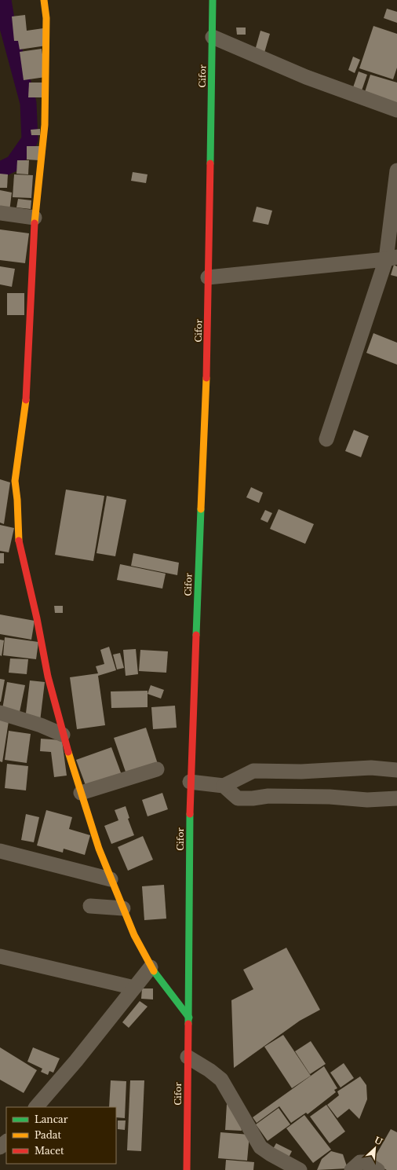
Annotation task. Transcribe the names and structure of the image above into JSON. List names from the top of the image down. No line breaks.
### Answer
{"streets":{"street":["Cifor"]},"legend":["Lancar","Padat","Macet"],"north":"top right"}
